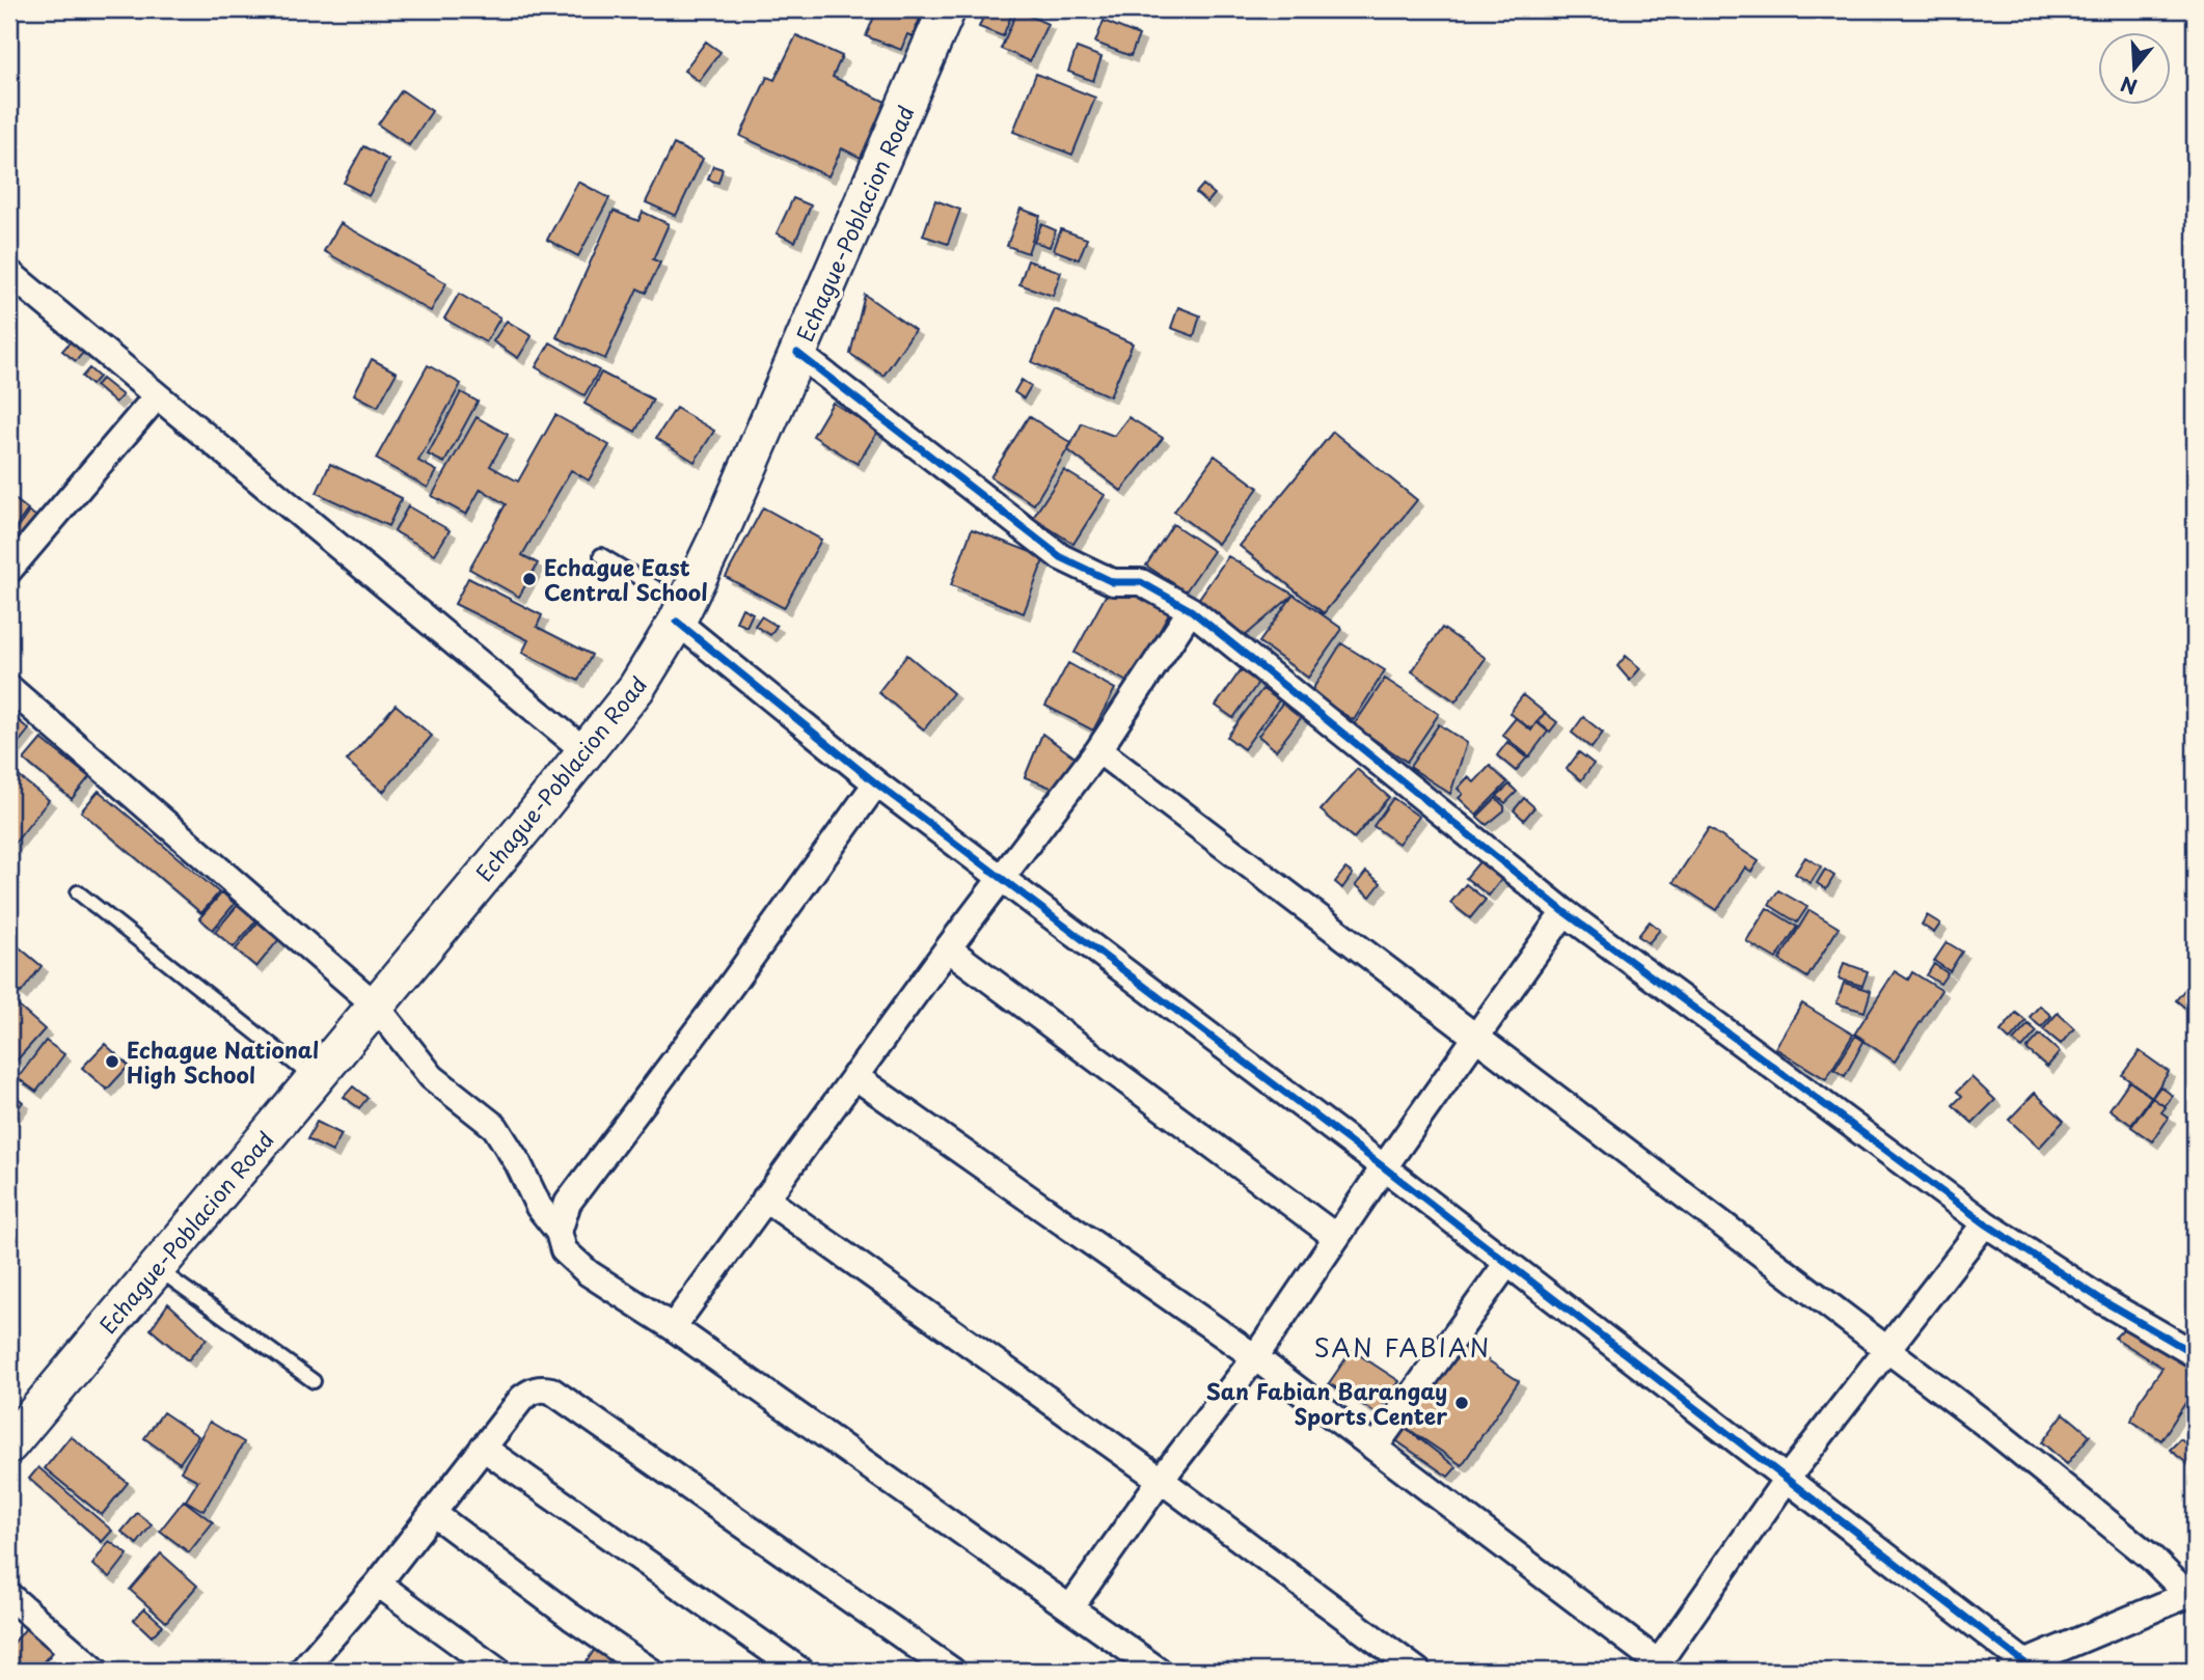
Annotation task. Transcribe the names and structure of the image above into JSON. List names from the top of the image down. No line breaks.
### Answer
{"streets":{"main road":["Echague-Poblacion Road"]},"districts":["SAN FABIAN"],"places":["Echague East Central School","Echague National High School","San Fabian Barangay Sports Center"],"north":"bottom"}
